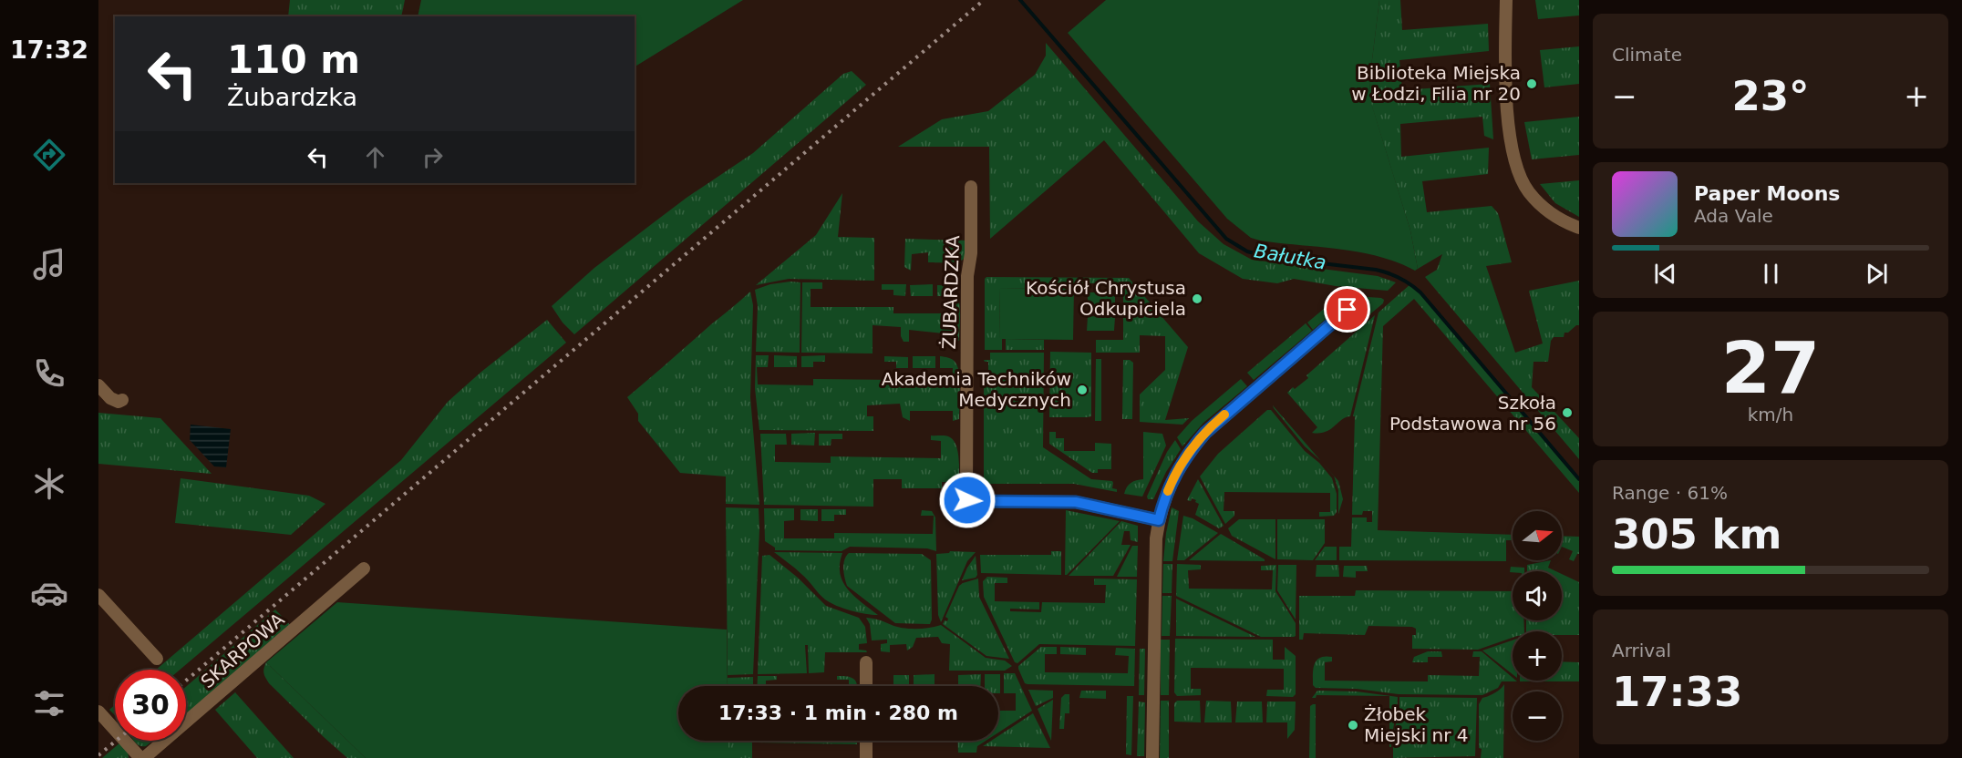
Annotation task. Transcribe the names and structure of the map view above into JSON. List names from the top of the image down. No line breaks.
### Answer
{"streets":{"street":["ŻUBARDZKA","SKARPOWA"]},"water":["Bałutka"],"places":["Biblioteka Miejska w Łodzi, Filia nr 20","Kościół Chrystusa Odkupiciela","Akademia Techników Medycznych","Szkoła Podstawowa nr 56","Żłobek Miejski nr 4"],"north":"right","page":{"tabs":"17:32","tile":["Climate",["27","km/h"],["Range · 61%","305 km"],["Arrival","17:33"]],"turn":["110 m","Żubardzka"],"heat":["−","23°","+"],"song":["Paper Moons","Ada Vale"],"map_buttons":["+","−"],"limit":"30","trip":"17:33 · 1 min · 280 m"}}
